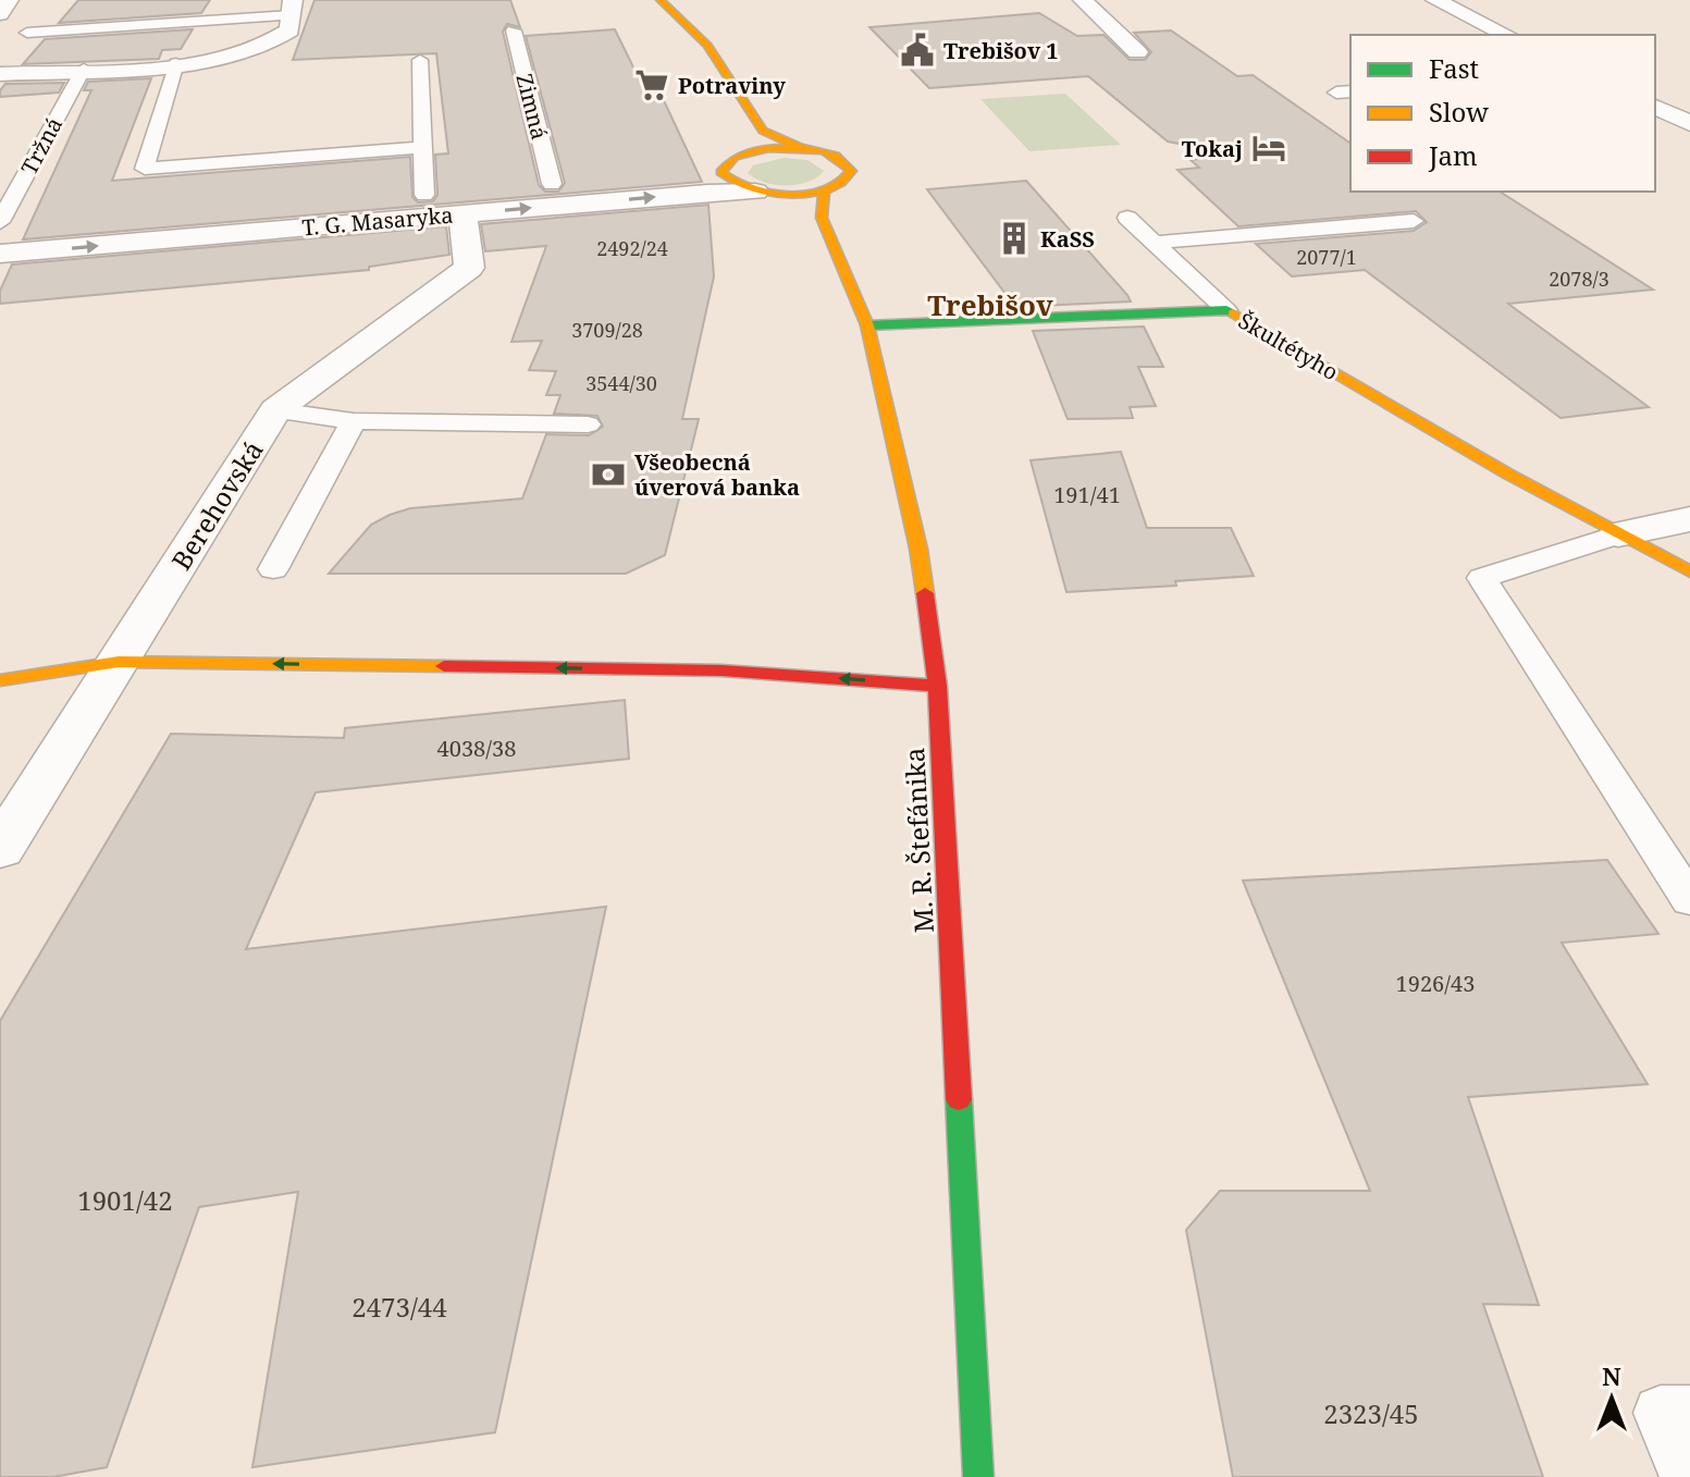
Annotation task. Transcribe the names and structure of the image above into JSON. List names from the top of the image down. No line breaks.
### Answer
{"streets":{"street":["T. G. Masaryka","Škultétyho","Berehovská","M. R. Štefánika"],"lane":["Zimná","Tržná"]},"crossings":[["Zimná","T. G. Masaryka"],["T. G. Masaryka","Berehovská"],["Škultétyho","M. R. Štefánika"]],"districts":["Trebišov"],"places":{"public building":["Trebišov 1"],"supermarket":["Potraviny"],"hotel":["Tokaj"],"building":["KaSS"],"bank":["Všeobecná úverová banka"]},"house_numbers":["2492/24","2077/1","2078/3","3709/28","3544/30","191/41","4038/38","1926/43","1901/42","2473/44","2323/45"],"legend":["Fast","Slow","Jam"],"north":"top"}
